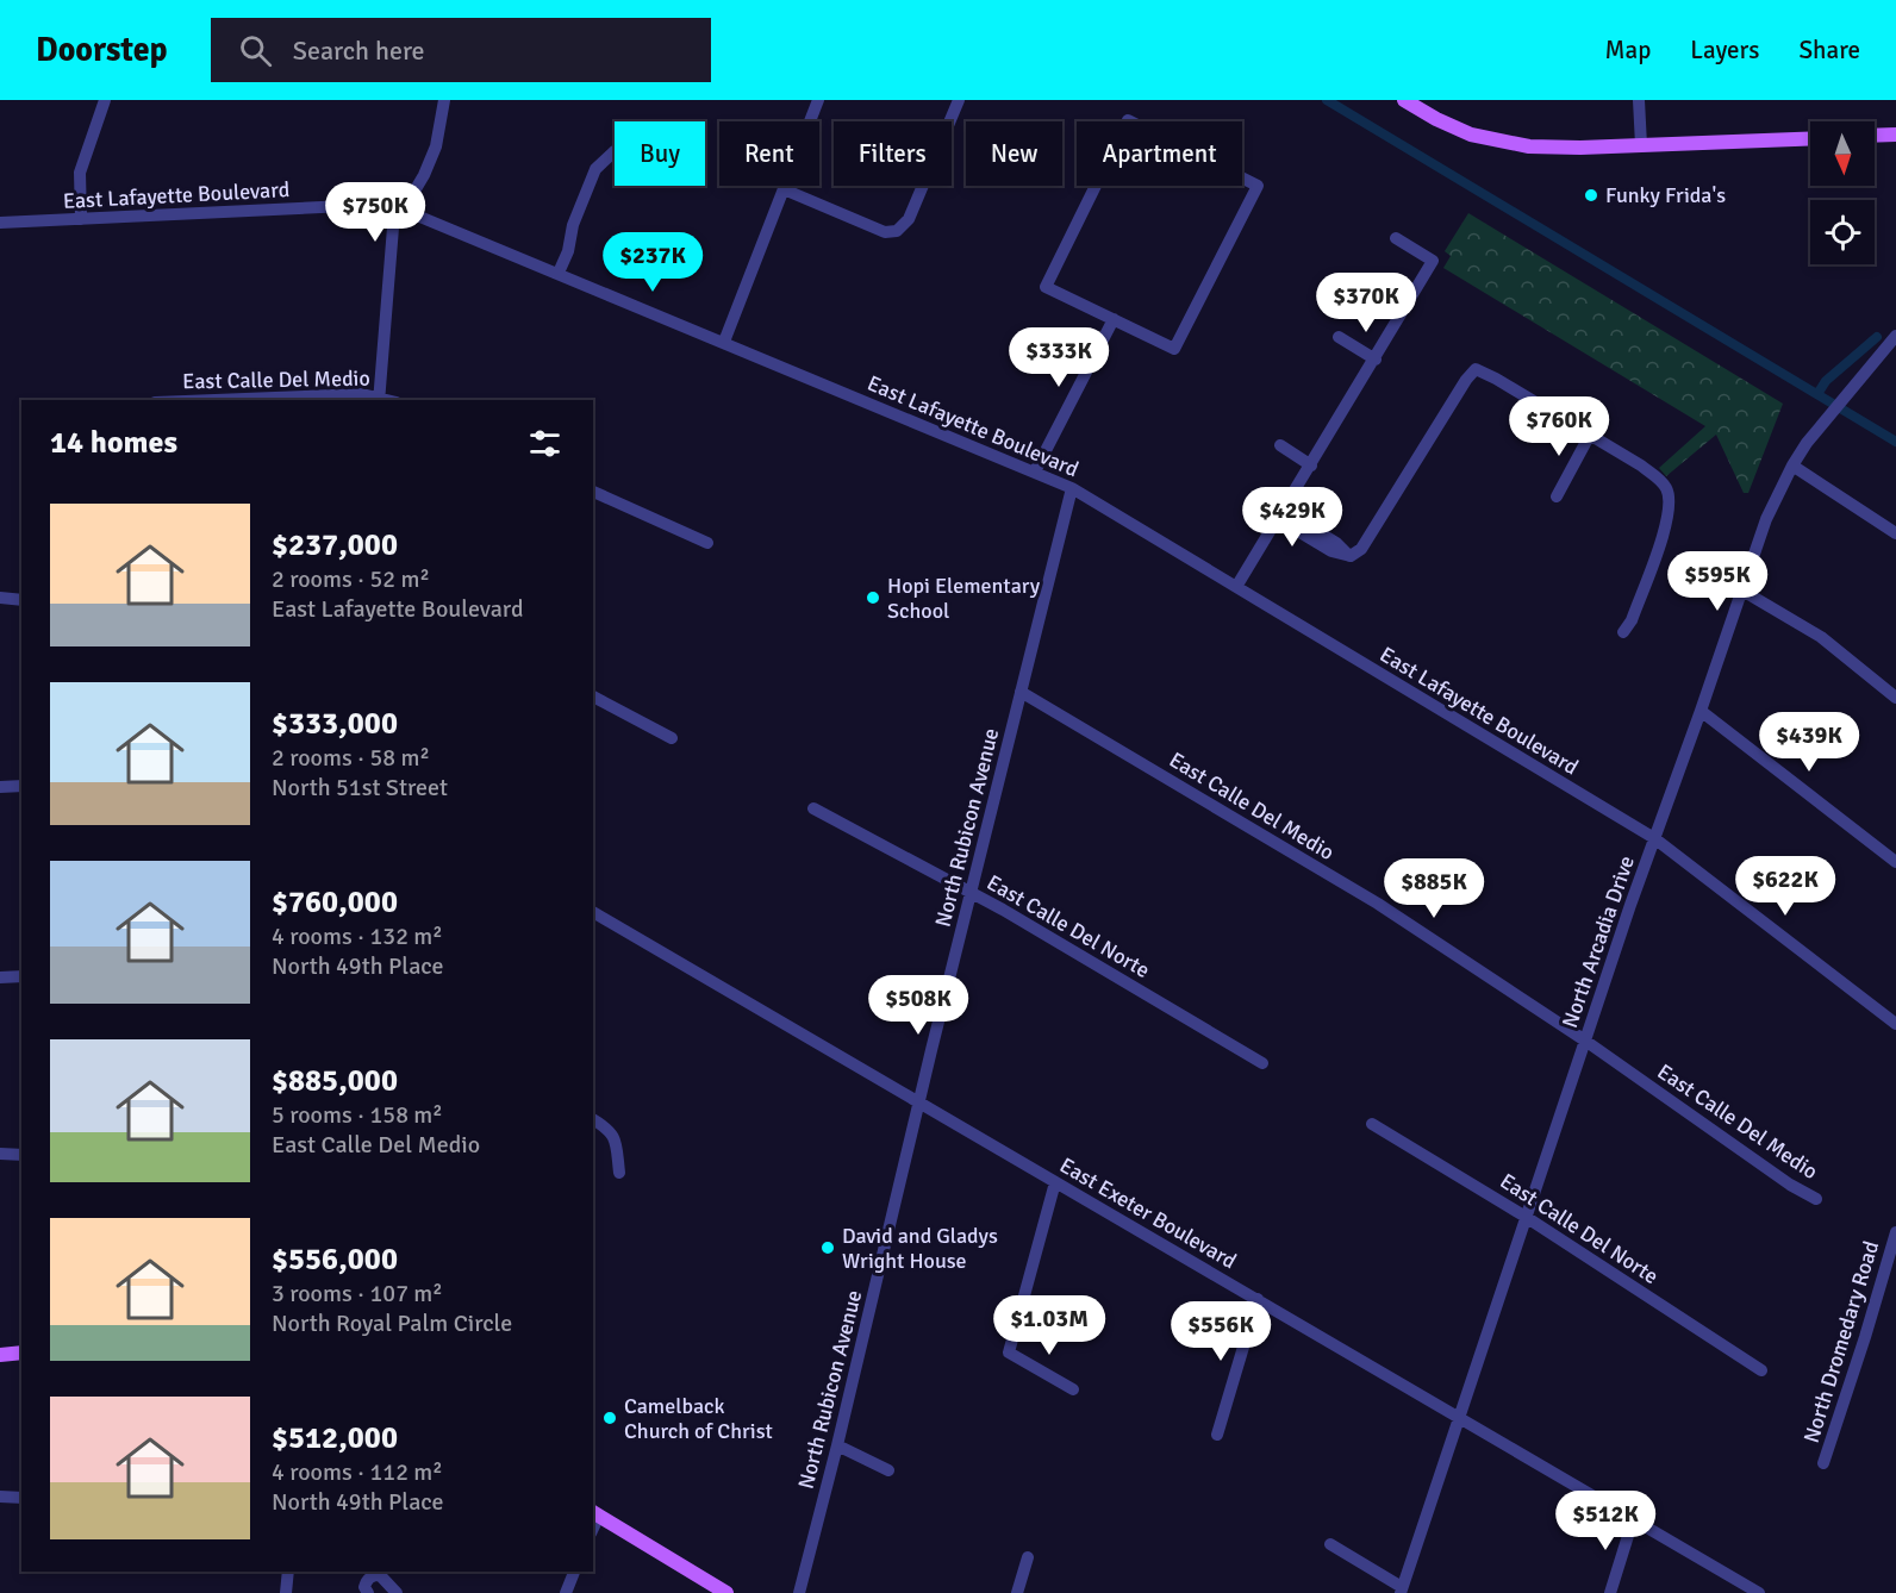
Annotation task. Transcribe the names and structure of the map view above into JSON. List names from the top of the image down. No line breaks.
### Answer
{"streets":{"street":["East Lafayette Boulevard","East Calle Del Medio","North Rubicon Avenue","East Calle Del Norte","North Arcadia Drive","East Exeter Boulevard","North Dromedary Road"]},"crossings":[["East Lafayette Boulevard","North Rubicon Avenue"],["East Lafayette Boulevard","North Arcadia Drive"],["East Calle Del Medio","North Rubicon Avenue"],["East Calle Del Medio","North Arcadia Drive"],["North Rubicon Avenue","East Calle Del Norte"],["North Rubicon Avenue","East Exeter Boulevard"],["East Calle Del Norte","North Arcadia Drive"],["North Arcadia Drive","East Exeter Boulevard"]],"places":["Funky Frida's","Hopi Elementary School","David and Gladys Wright House","Camelback Church of Christ"],"north":"bottom","page":{"header":"Doorstep","search":"Search here","nav":["Map","Layers","Share"],"chip":["Buy","Rent","Filters","New","Apartment"],"price":["$750K","$237K","$370K","$333K","$760K","$429K","$595K","$439K","$622K","$885K","$508K","$1.03M","$556K","$512K"],"heading":"14 homes","list":[{"name":"$237,000","note":"2 rooms · 52 m² · East Lafayette Boulevard"},{"name":"$333,000","note":"2 rooms · 58 m² · North 51st Street"},{"name":"$760,000","note":"4 rooms · 132 m² · North 49th Place"},{"name":"$885,000","note":"5 rooms · 158 m² · East Calle Del Medio"},{"name":"$556,000","note":"3 rooms · 107 m² · North Royal Palm Circle"},{"name":"$512,000","note":"4 rooms · 112 m² · North 49th Place"}]}}
